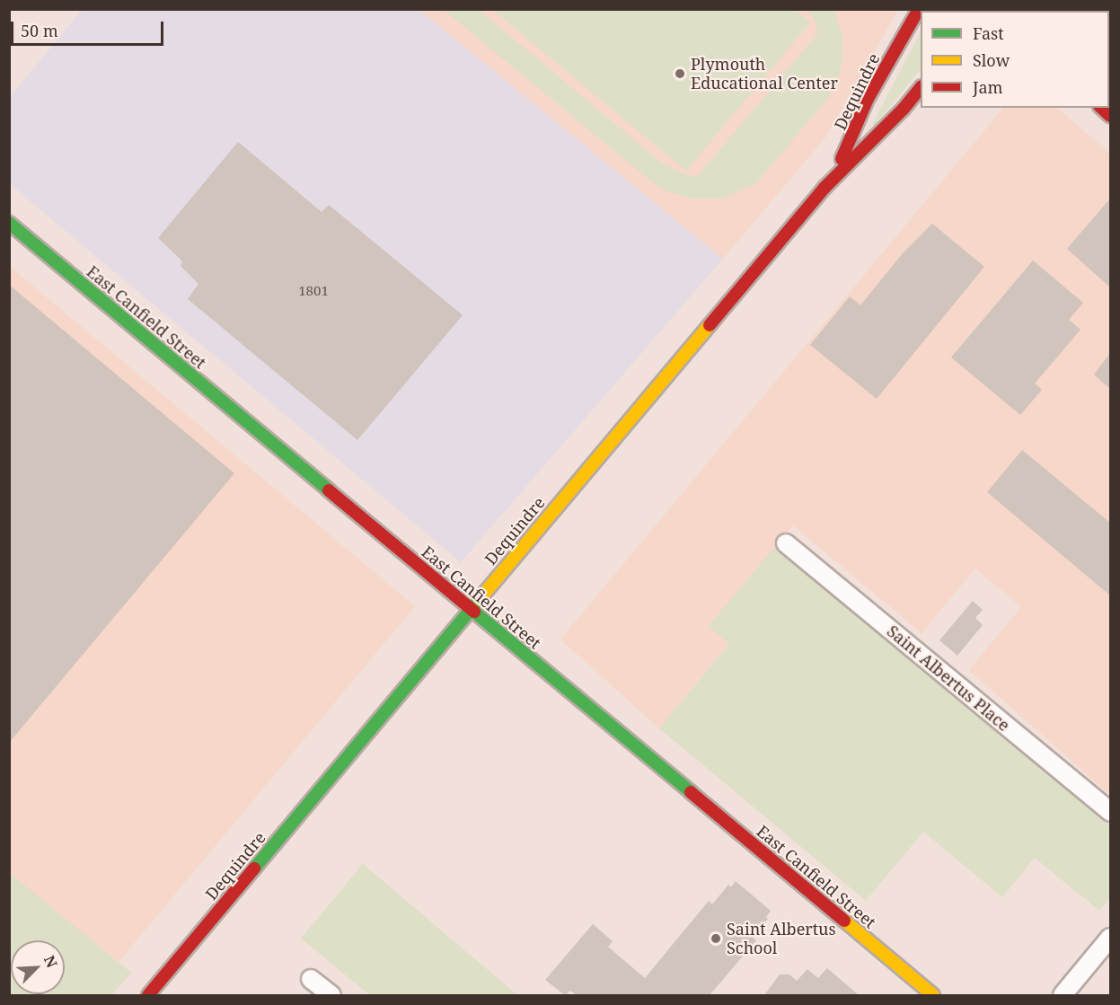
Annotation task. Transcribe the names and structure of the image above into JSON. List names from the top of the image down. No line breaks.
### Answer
{"streets":{"street":["Dequindre","East Canfield Street","Saint Albertus Place"]},"crossings":[["Dequindre","East Canfield Street"]],"places":["Plymouth Educational Center","Saint Albertus School"],"house_numbers":["1801"],"legend":["Fast","Slow","Jam"],"scale_bar":"50 m","north":"top right"}
